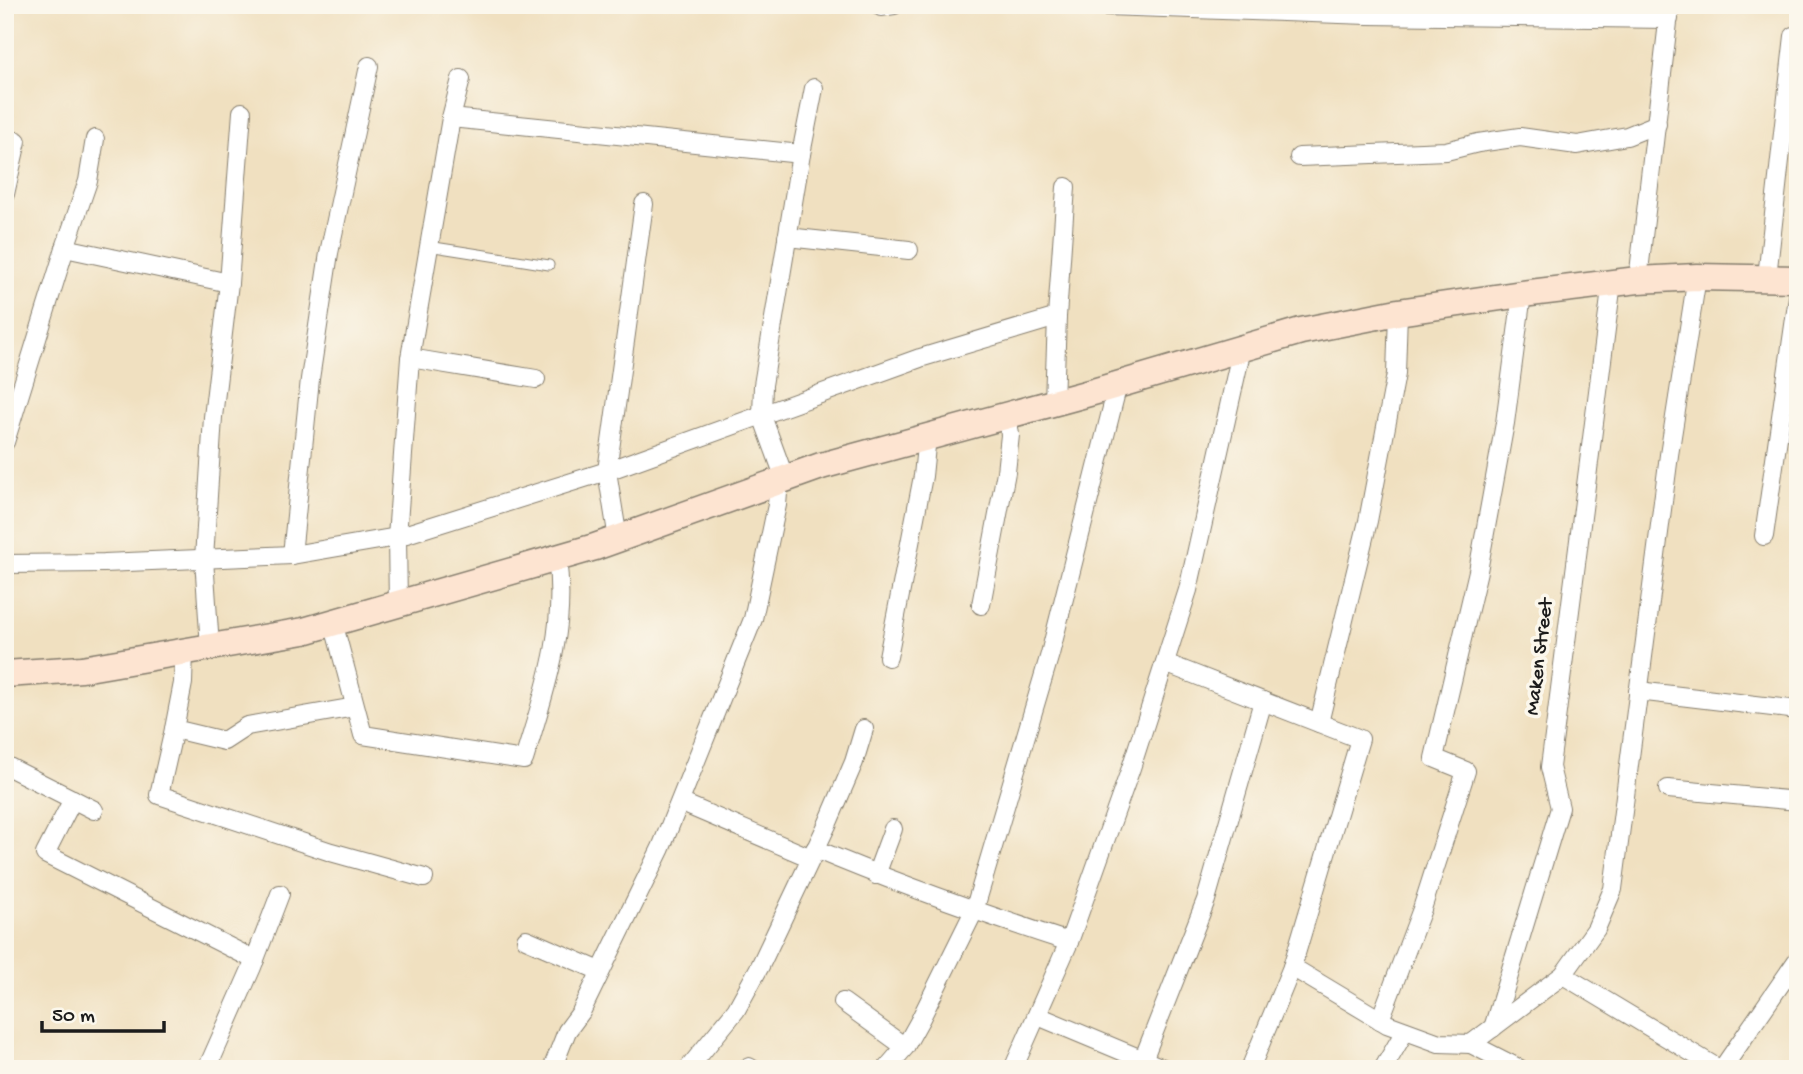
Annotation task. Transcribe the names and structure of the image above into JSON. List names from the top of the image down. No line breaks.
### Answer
{"streets":{"street":["Maken Street"]},"scale_bar":"50 m"}
